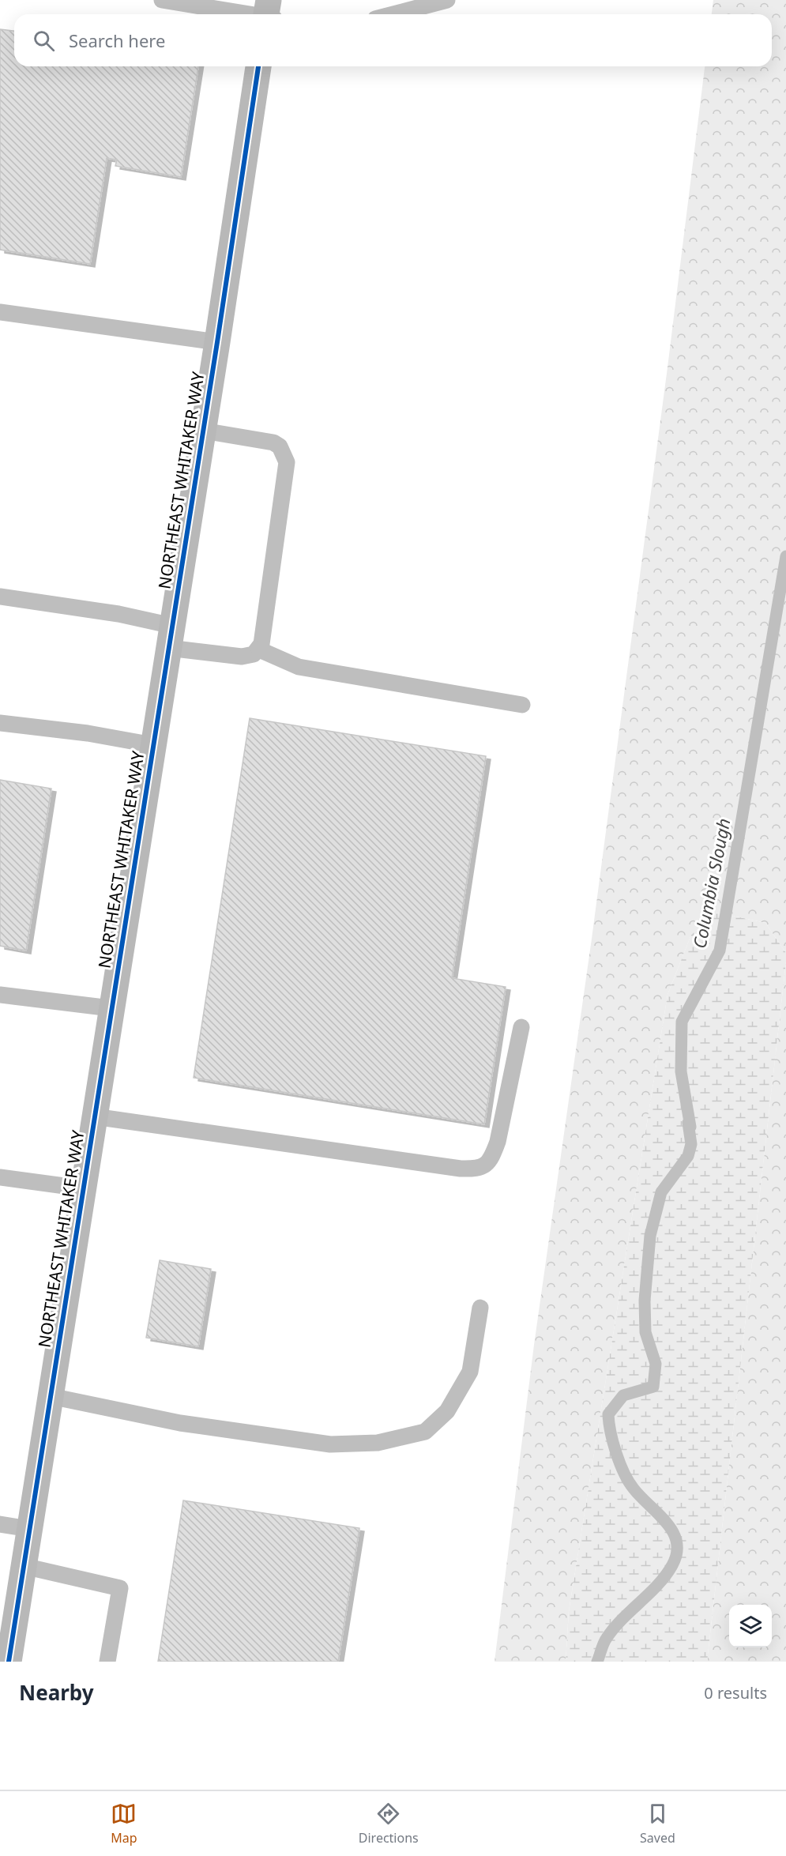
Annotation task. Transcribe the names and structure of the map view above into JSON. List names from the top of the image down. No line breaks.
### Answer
{"streets":{"street":["NORTHEAST WHITAKER WAY"]},"water":["Columbia Slough"],"page":{"search":"Search here","heading":["Nearby","0 results"],"nav":["Map","Directions","Saved"]}}
